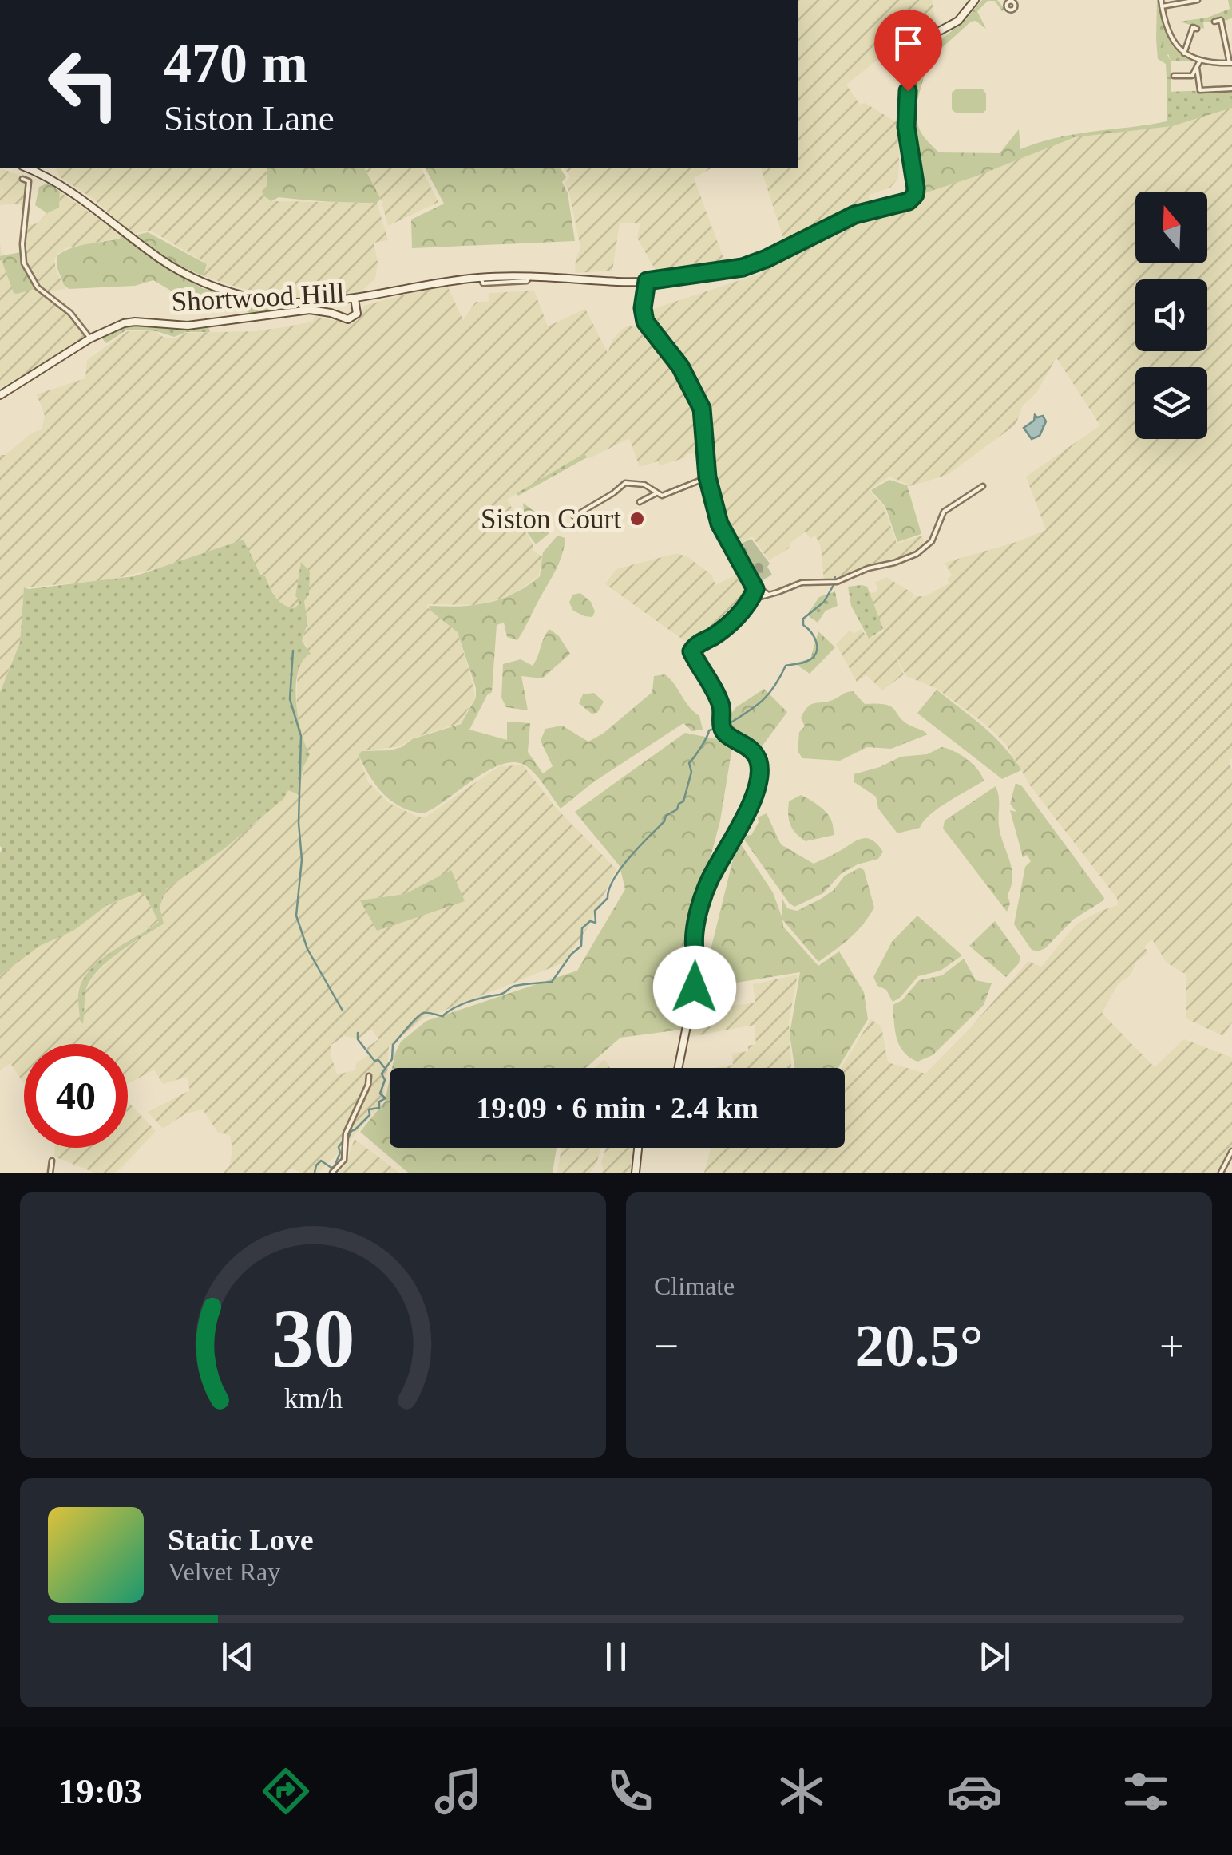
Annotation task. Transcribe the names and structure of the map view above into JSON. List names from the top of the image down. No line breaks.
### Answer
{"streets":{"main road":["Shortwood Hill"]},"places":["Siston Court"],"north":"top","page":{"turn":["470 m","Siston Lane"],"limit":"40","trip":"19:09 · 6 min · 2.4 km","tile":"Climate","heat":["−","20.5°","+"],"song":["Static Love","Velvet Ray"],"tabs":"19:03","gauge":["30","km/h"]}}
